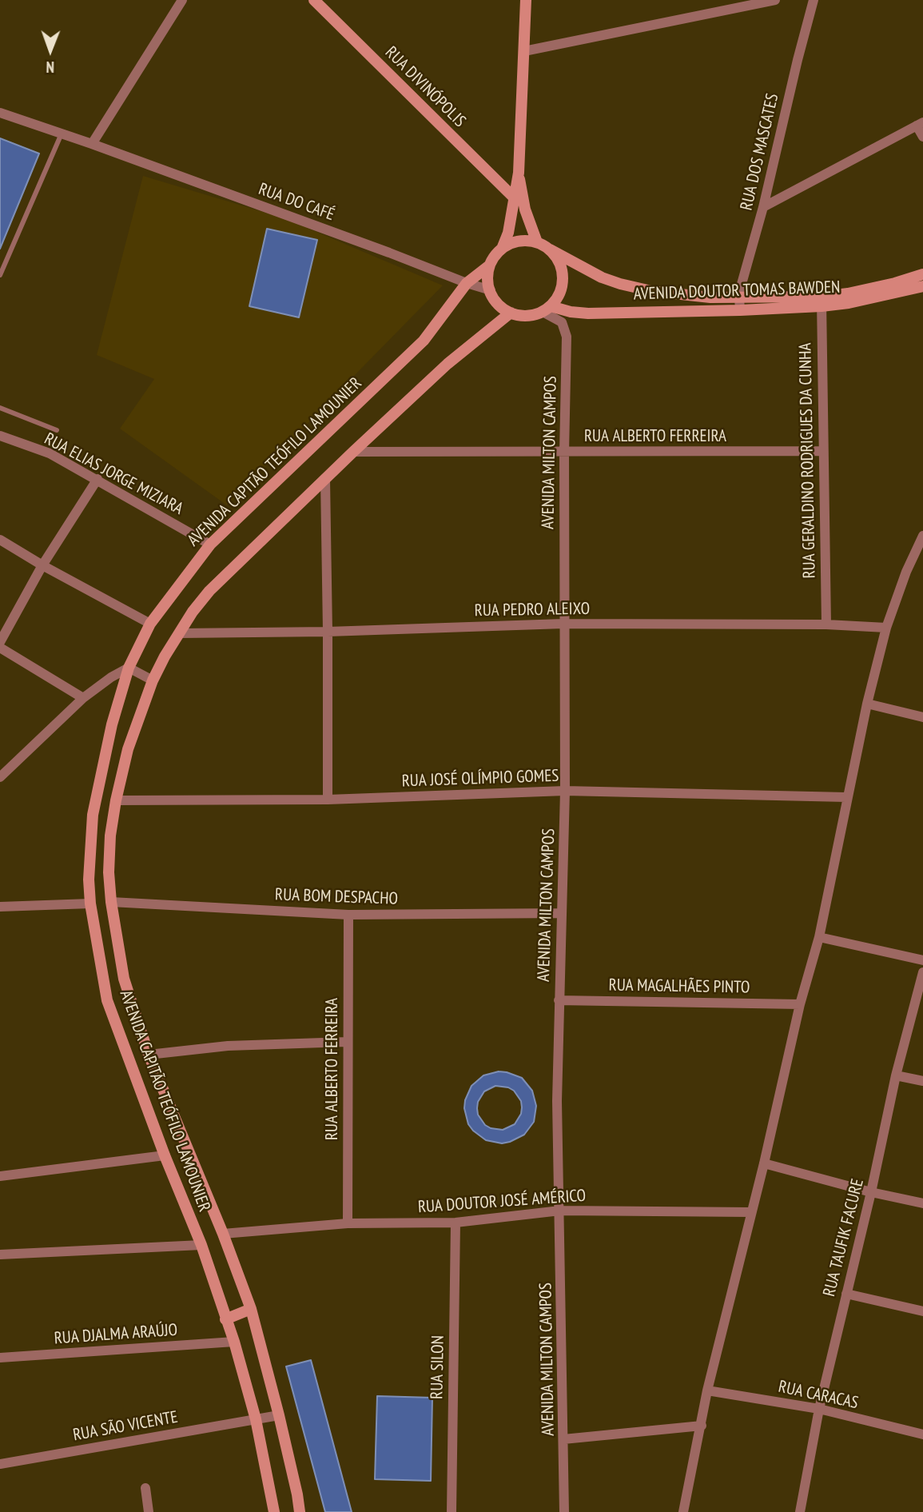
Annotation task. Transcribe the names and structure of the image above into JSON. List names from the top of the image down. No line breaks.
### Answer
{"streets":{"main road":["RUA DIVINÓPOLIS","AVENIDA DOUTOR TOMAS BAWDEN","AVENIDA CAPITÃO TEÓFILO LAMOUNIER"],"street":["RUA DOS MASCATES","RUA DO CAFÉ","RUA ALBERTO FERREIRA","AVENIDA MILTON CAMPOS","RUA GERALDINO RODRIGUES DA CUNHA","RUA ELIAS JORGE MIZIARA","RUA PEDRO ALEIXO","RUA JOSÉ OLÍMPIO GOMES","RUA BOM DESPACHO","RUA MAGALHÃES PINTO","RUA DOUTOR JOSÉ AMÉRICO","RUA TAUFIK FACURE","RUA DJALMA ARAÚJO","RUA SILON","RUA CARACAS","RUA SÃO VICENTE"]},"crossings":[["RUA DOS MASCATES","AVENIDA DOUTOR TOMAS BAWDEN"],["RUA DO CAFÉ","AVENIDA DOUTOR TOMAS BAWDEN"],["RUA DO CAFÉ","AVENIDA MILTON CAMPOS"],["RUA DO CAFÉ","AVENIDA CAPITÃO TEÓFILO LAMOUNIER"],["AVENIDA DOUTOR TOMAS BAWDEN","AVENIDA MILTON CAMPOS"],["AVENIDA DOUTOR TOMAS BAWDEN","RUA GERALDINO RODRIGUES DA CUNHA"],["AVENIDA DOUTOR TOMAS BAWDEN","AVENIDA CAPITÃO TEÓFILO LAMOUNIER"],["RUA ALBERTO FERREIRA","AVENIDA MILTON CAMPOS"],["RUA ALBERTO FERREIRA","RUA GERALDINO RODRIGUES DA CUNHA"],["RUA ALBERTO FERREIRA","AVENIDA CAPITÃO TEÓFILO LAMOUNIER"],["RUA ALBERTO FERREIRA","RUA BOM DESPACHO"],["RUA ALBERTO FERREIRA","RUA DOUTOR JOSÉ AMÉRICO"],["AVENIDA MILTON CAMPOS","AVENIDA CAPITÃO TEÓFILO LAMOUNIER"],["AVENIDA MILTON CAMPOS","RUA PEDRO ALEIXO"],["AVENIDA MILTON CAMPOS","RUA JOSÉ OLÍMPIO GOMES"],["AVENIDA MILTON CAMPOS","RUA BOM DESPACHO"],["AVENIDA MILTON CAMPOS","RUA MAGALHÃES PINTO"],["AVENIDA MILTON CAMPOS","RUA DOUTOR JOSÉ AMÉRICO"],["RUA GERALDINO RODRIGUES DA CUNHA","RUA PEDRO ALEIXO"],["AVENIDA CAPITÃO TEÓFILO LAMOUNIER","RUA ELIAS JORGE MIZIARA"],["AVENIDA CAPITÃO TEÓFILO LAMOUNIER","RUA PEDRO ALEIXO"],["AVENIDA CAPITÃO TEÓFILO LAMOUNIER","RUA JOSÉ OLÍMPIO GOMES"],["AVENIDA CAPITÃO TEÓFILO LAMOUNIER","RUA BOM DESPACHO"],["AVENIDA CAPITÃO TEÓFILO LAMOUNIER","RUA DOUTOR JOSÉ AMÉRICO"],["AVENIDA CAPITÃO TEÓFILO LAMOUNIER","RUA DJALMA ARAÚJO"],["AVENIDA CAPITÃO TEÓFILO LAMOUNIER","RUA SÃO VICENTE"],["RUA DOUTOR JOSÉ AMÉRICO","RUA SILON"],["RUA TAUFIK FACURE","RUA CARACAS"]],"north":"bottom"}
